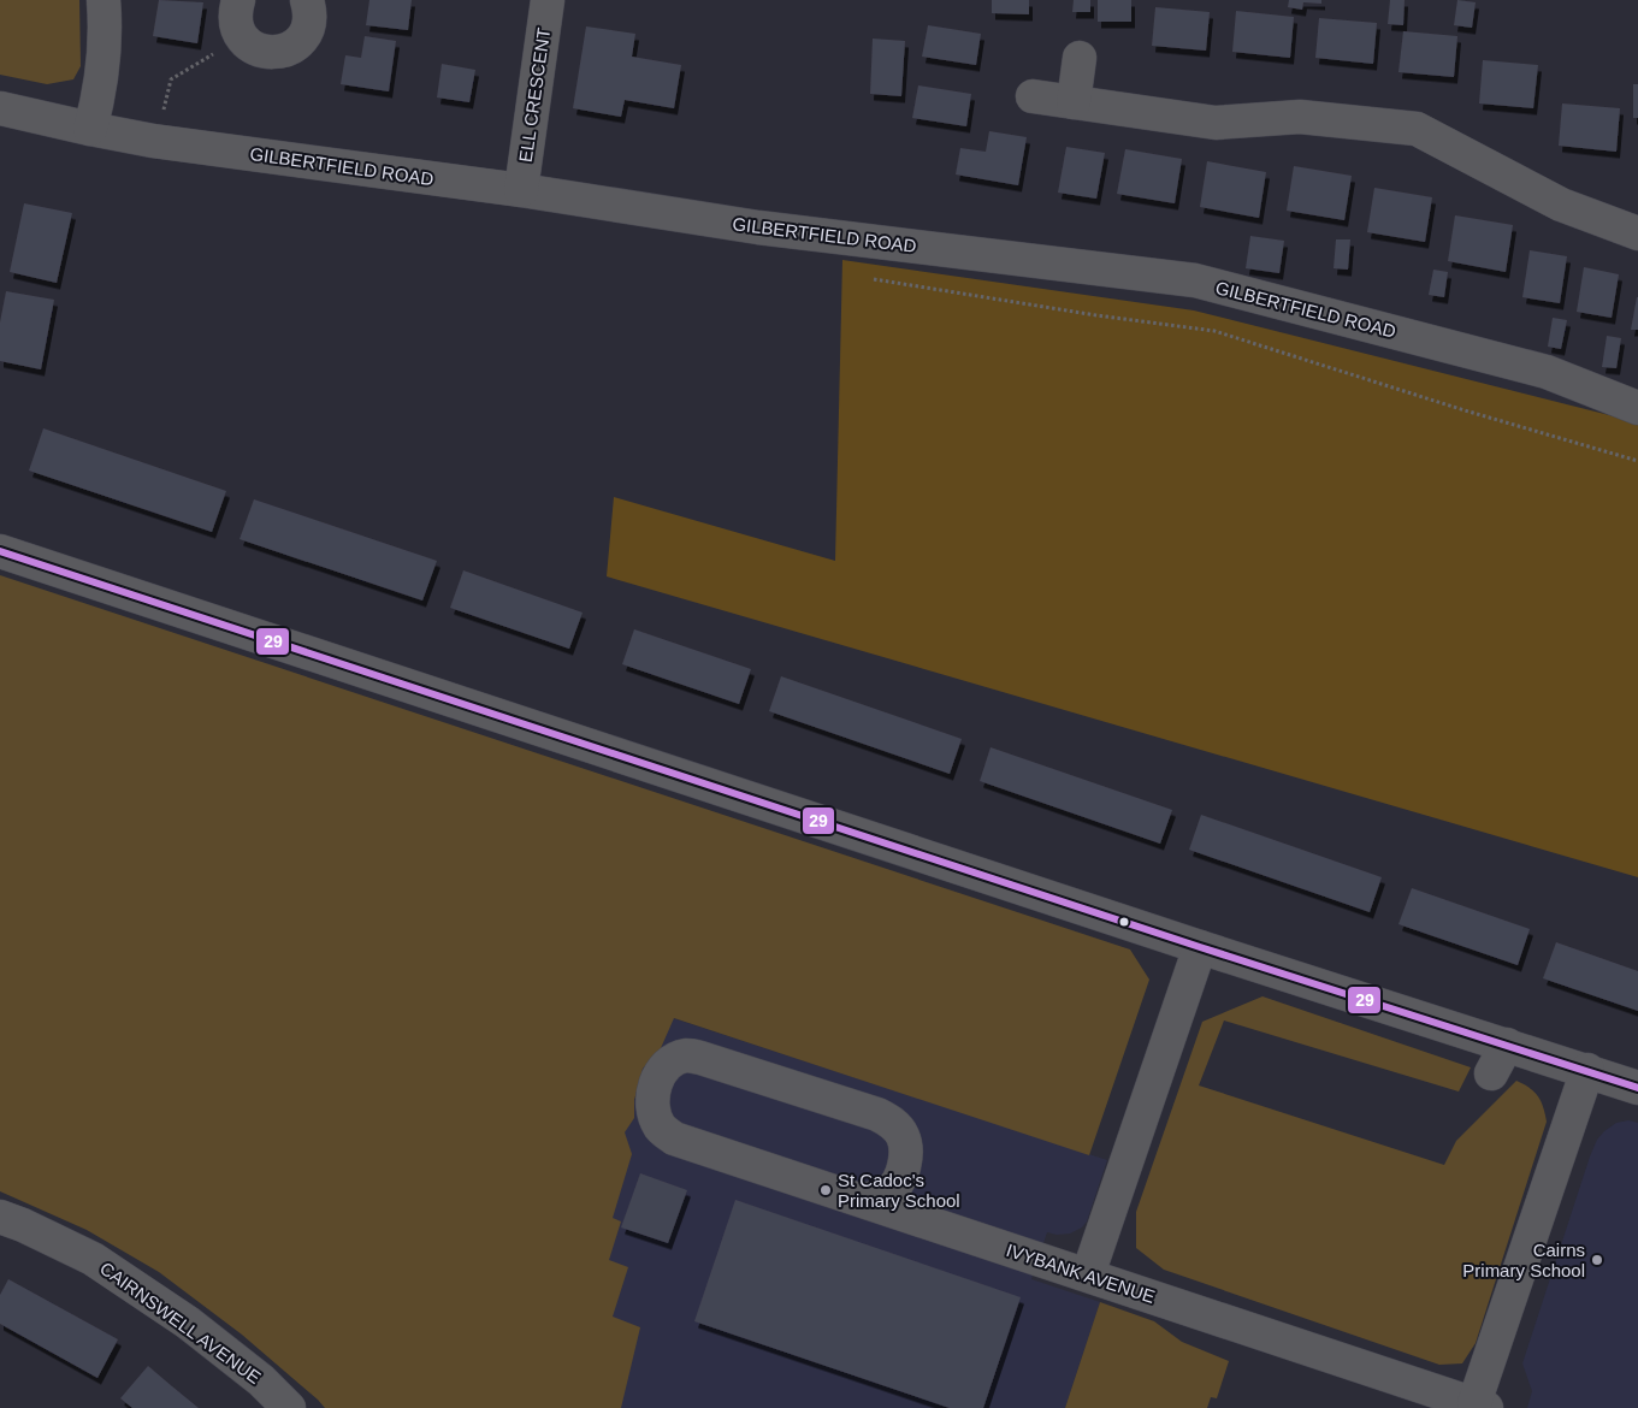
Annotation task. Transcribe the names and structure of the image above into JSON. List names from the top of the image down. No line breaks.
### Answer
{"streets":{"street":["ELL CRESCENT","GILBERTFIELD ROAD","IVYBANK AVENUE","CAIRNSWELL AVENUE"]},"crossings":[["ELL CRESCENT","GILBERTFIELD ROAD"]],"places":["St Cadoc's Primary School","Cairns Primary School"],"lines":["transit line 29"]}
